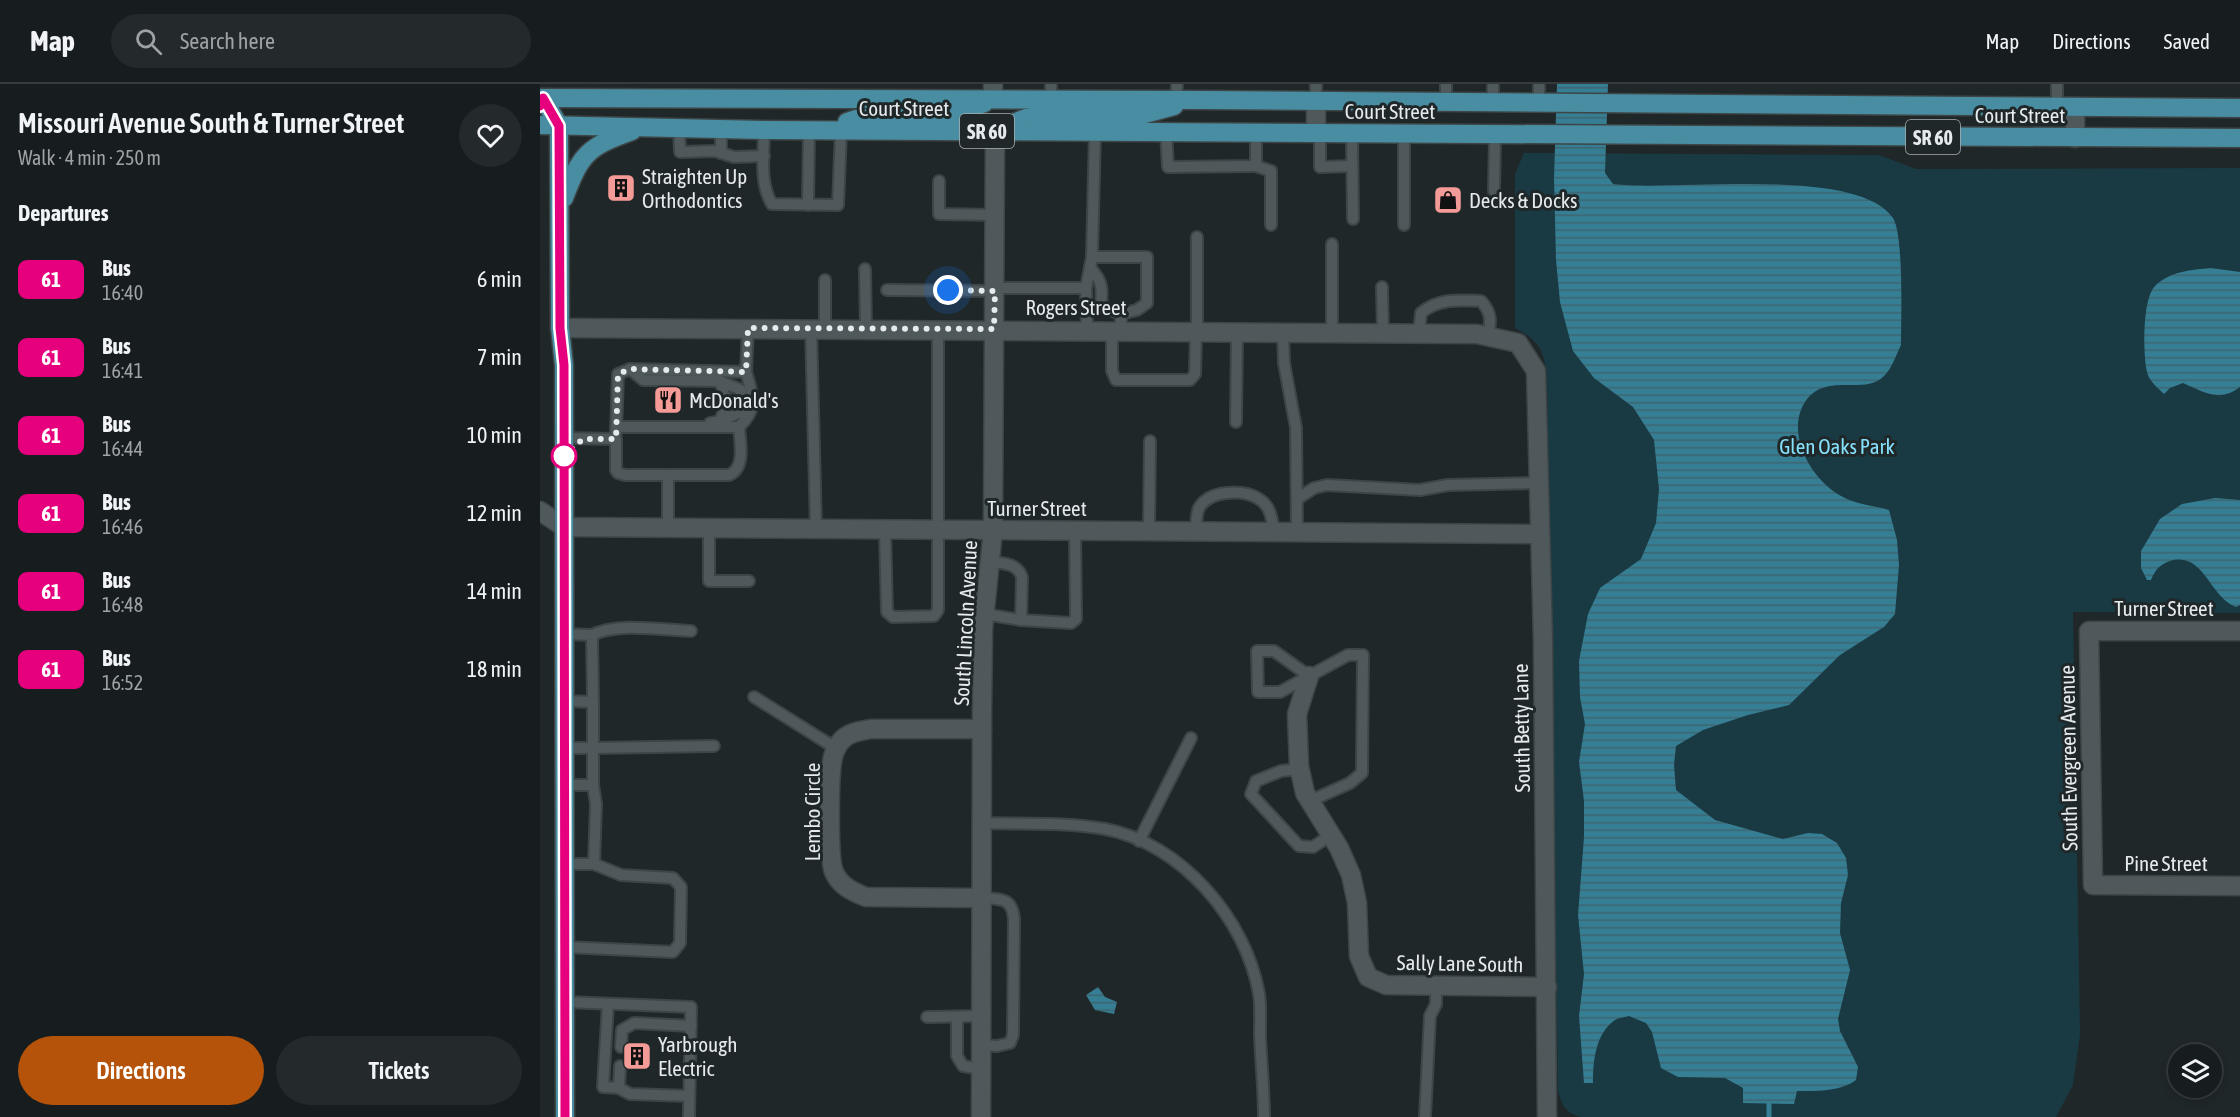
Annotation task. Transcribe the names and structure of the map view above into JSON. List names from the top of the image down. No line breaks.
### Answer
{"streets":{"main road":["Court Street","SR 60"],"street":["Rogers Street","Turner Street","South Lincoln Avenue","South Betty Lane","South Evergreen Avenue","Lembo Circle","Pine Street","Sally Lane South"]},"crossings":[["Court Street","South Lincoln Avenue"],["Rogers Street","South Lincoln Avenue"],["Rogers Street","South Betty Lane"],["Turner Street","South Lincoln Avenue"],["Turner Street","South Betty Lane"],["Turner Street","South Evergreen Avenue"],["South Lincoln Avenue","Lembo Circle"],["South Betty Lane","Sally Lane South"],["South Evergreen Avenue","Pine Street"]],"parks":["Glen Oaks Park"],"places":{"building":["Straighten Up Orthodontics","Yarbrough Electric"],"shop":["Decks & Docks"],"restaurant":["McDonald's"]},"lines":["bus line 61"],"page":{"header":"Map","search":"Search here","nav":["Map","Directions","Saved"],"heading":[["Missouri Avenue South & Turner Street","Walk · 4 min · 250 m"],"Departures"],"list":[{"mark":"61","name":"Bus","note":"16:40","value":"6 min"},{"mark":"61","name":"Bus","note":"16:41","value":"7 min"},{"mark":"61","name":"Bus","note":"16:44","value":"10 min"},{"mark":"61","name":"Bus","note":"16:46","value":"12 min"},{"mark":"61","name":"Bus","note":"16:48","value":"14 min"},{"mark":"61","name":"Bus","note":"16:52","value":"18 min"}],"buttons":["Directions","Tickets"]}}
